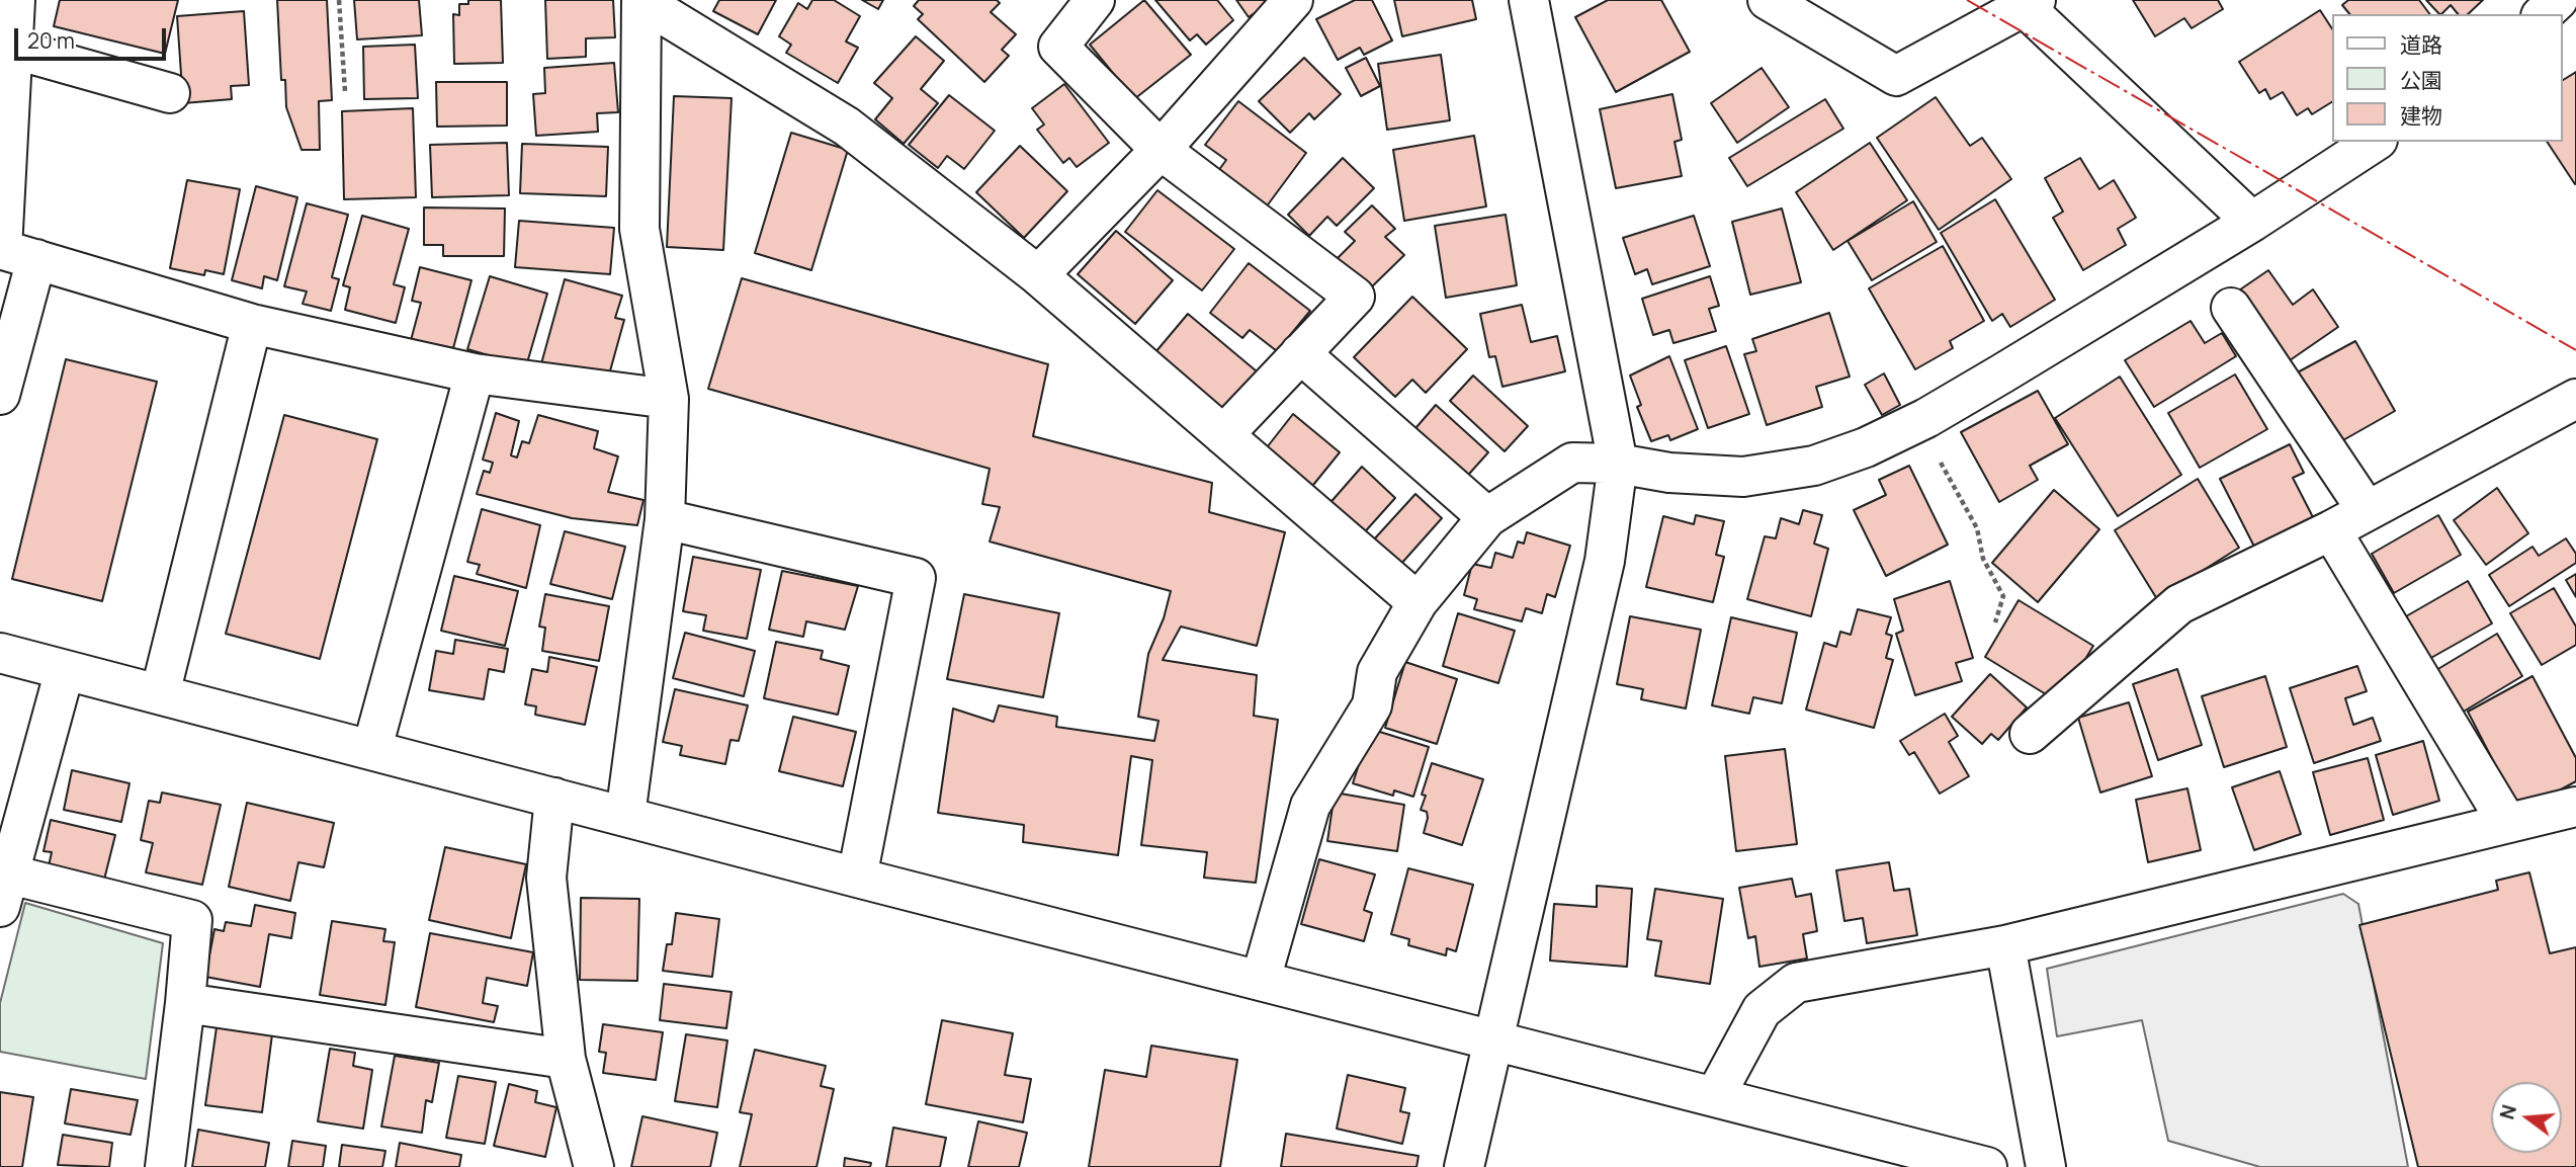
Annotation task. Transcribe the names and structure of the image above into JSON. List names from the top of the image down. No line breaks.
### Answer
{"legend":["道路","公園","建物"],"scale_bar":"20 m","north":"left"}
